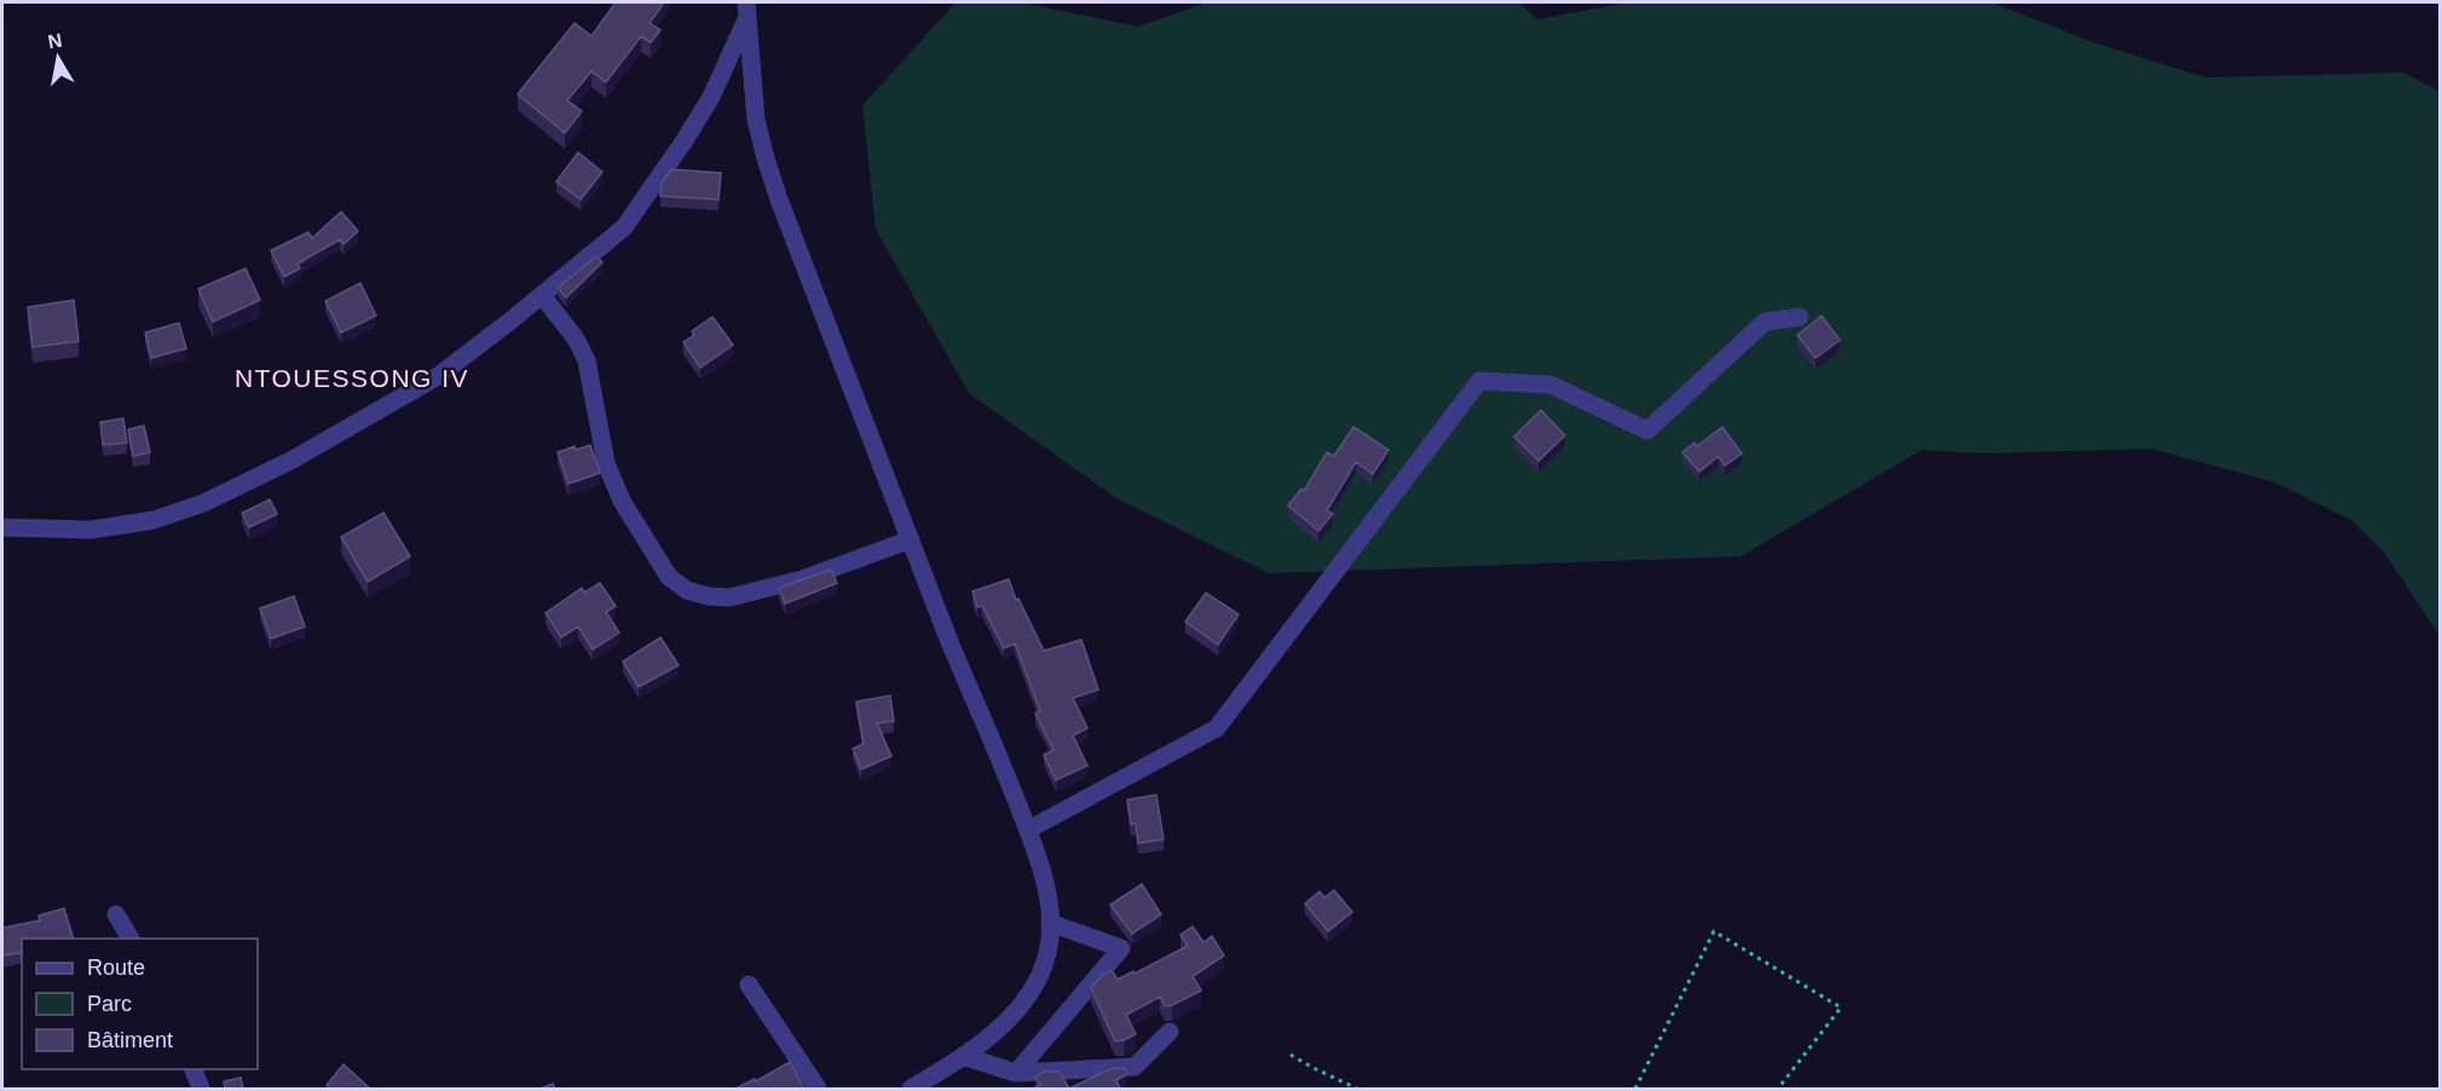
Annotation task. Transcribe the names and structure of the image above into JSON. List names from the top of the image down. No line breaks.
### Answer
{"districts":["NTOUESSONG IV"],"legend":["Route","Parc","Bâtiment"],"north":"top"}
